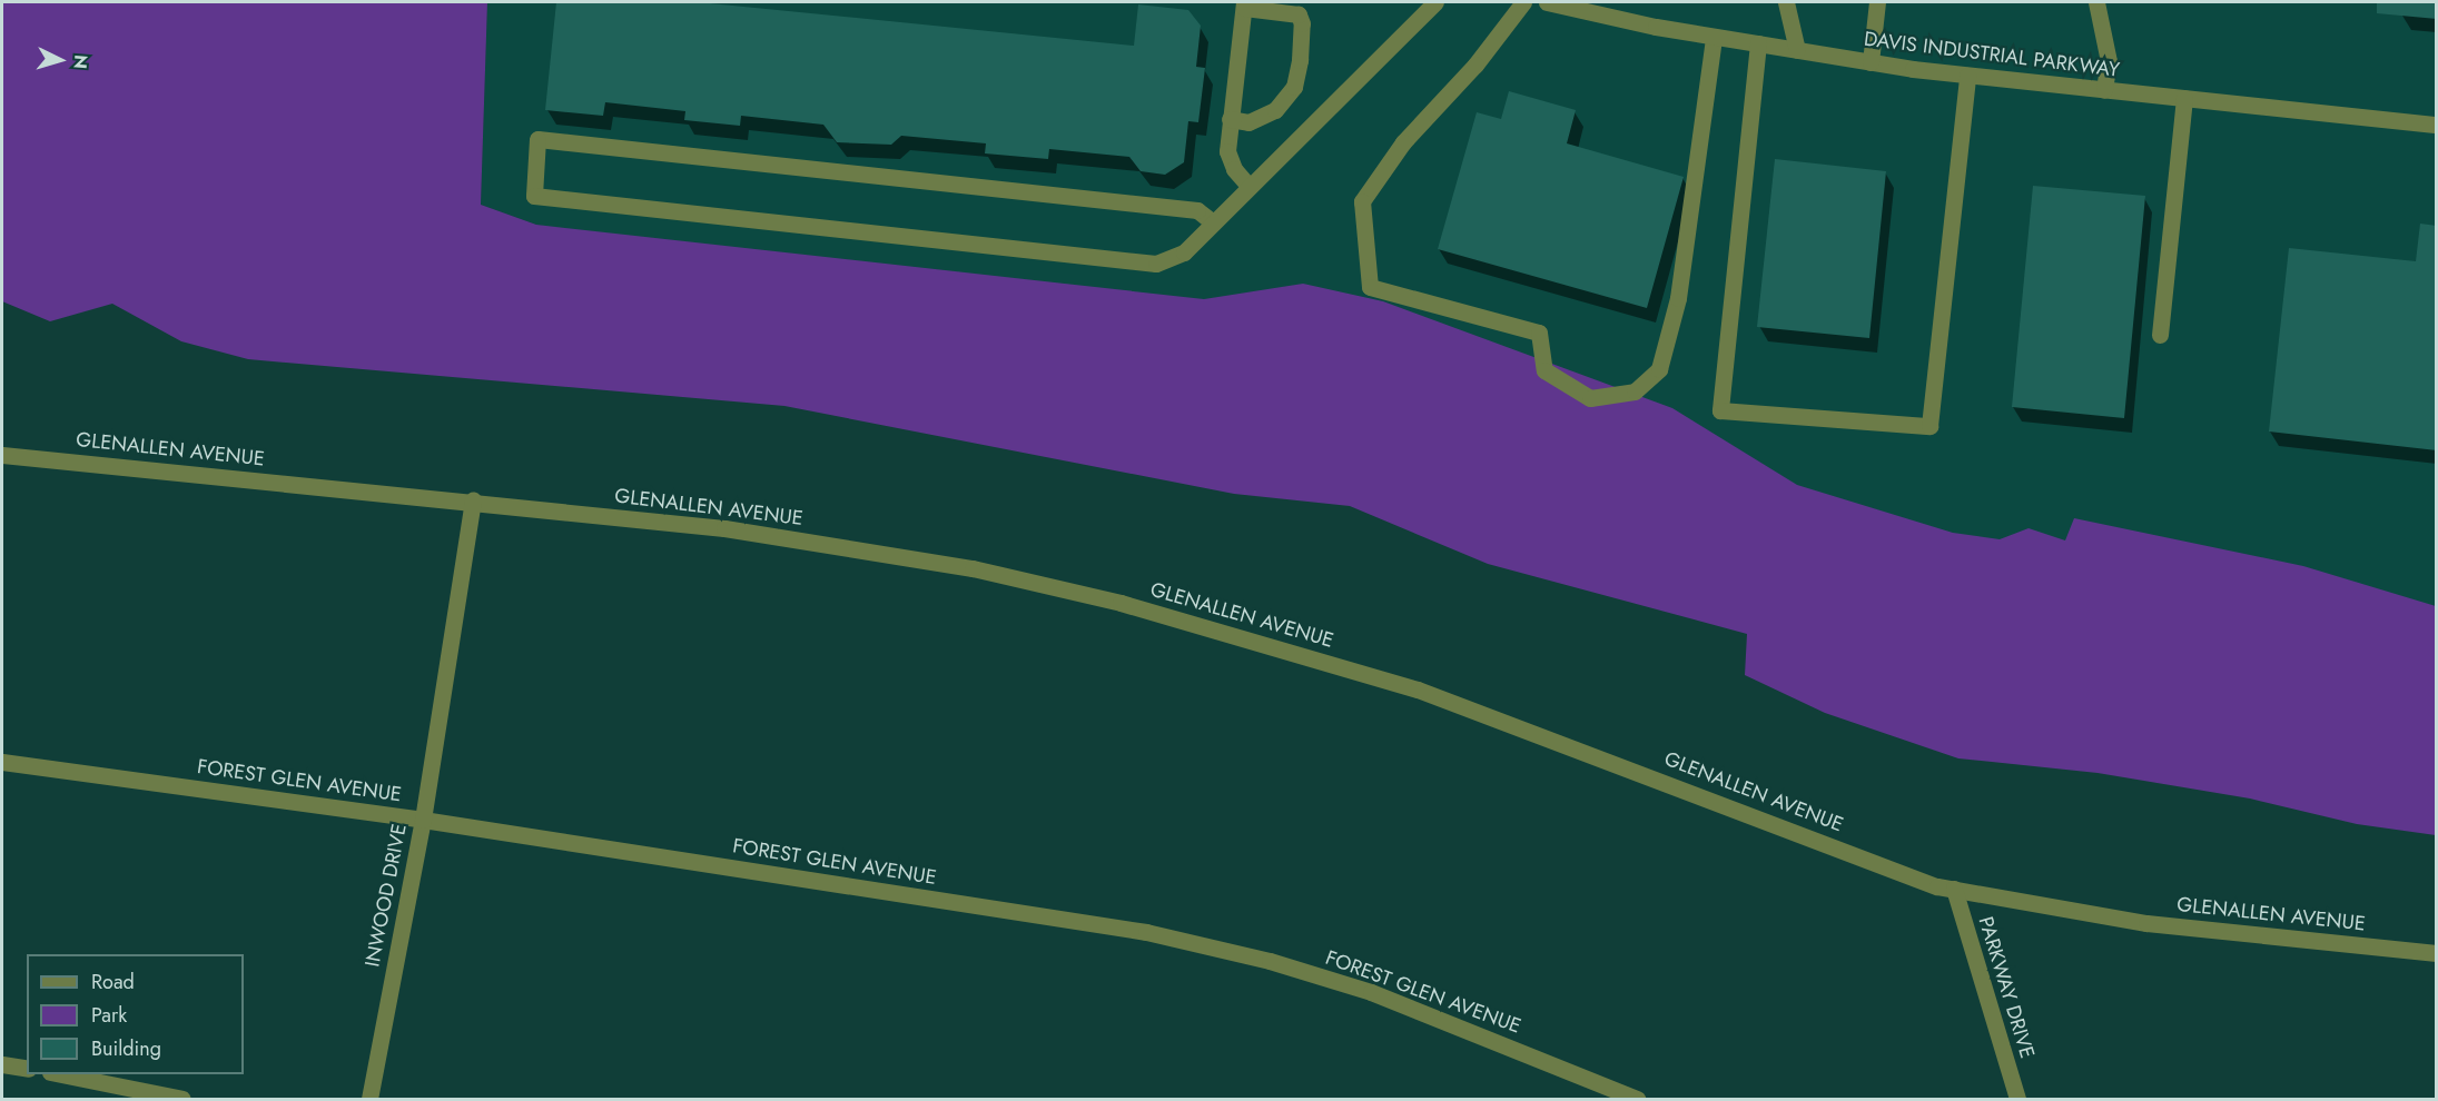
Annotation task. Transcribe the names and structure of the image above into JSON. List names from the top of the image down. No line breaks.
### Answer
{"streets":{"street":["DAVIS INDUSTRIAL PARKWAY","GLENALLEN AVENUE","FOREST GLEN AVENUE","INWOOD DRIVE","PARKWAY DRIVE"]},"crossings":[["GLENALLEN AVENUE","INWOOD DRIVE"],["GLENALLEN AVENUE","PARKWAY DRIVE"],["FOREST GLEN AVENUE","INWOOD DRIVE"]],"legend":["Road","Park","Building"],"north":"right"}
